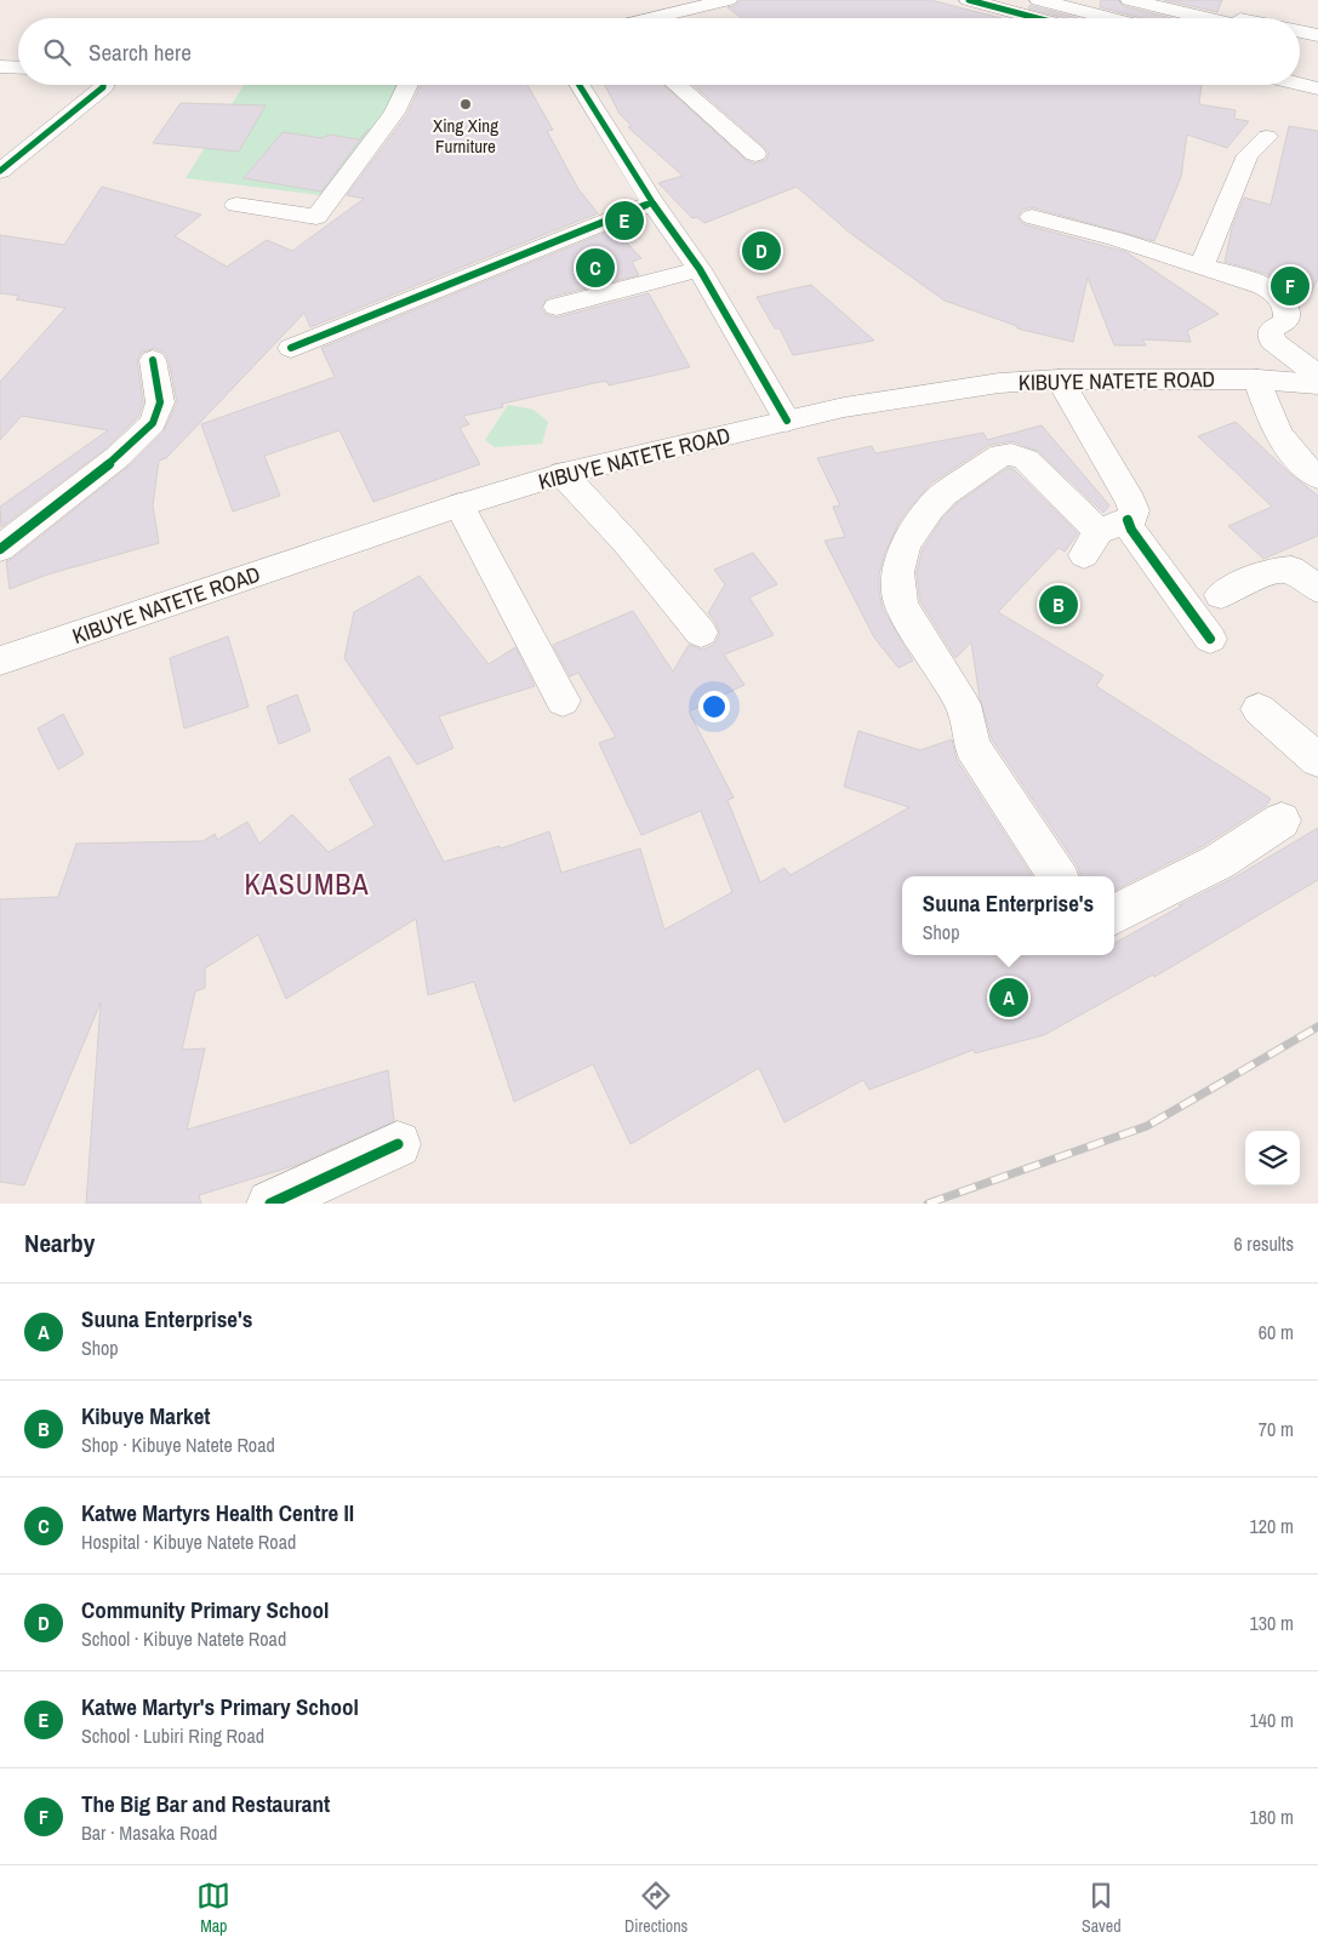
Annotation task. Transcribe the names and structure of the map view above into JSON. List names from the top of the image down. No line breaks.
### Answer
{"streets":{"street":["KIBUYE NATETE ROAD"]},"districts":["KASUMBA"],"places":["Xing Xing Furniture"],"page":{"search":"Search here","pins":["E","D","C","F","B","A"],"popup":["Suuna Enterprise's","Shop"],"heading":["Nearby","6 results"],"list":[{"mark":"A","name":"Suuna Enterprise's","note":"Shop","value":"60 m"},{"mark":"B","name":"Kibuye Market","note":"Shop · Kibuye Natete Road","value":"70 m"},{"mark":"C","name":"Katwe Martyrs Health Centre II","note":"Hospital · Kibuye Natete Road","value":"120 m"},{"mark":"D","name":"Community Primary School","note":"School · Kibuye Natete Road","value":"130 m"},{"mark":"E","name":"Katwe Martyr's Primary School","note":"School · Lubiri Ring Road","value":"140 m"},{"mark":"F","name":"The Big Bar and Restaurant","note":"Bar · Masaka Road","value":"180 m"}],"nav":["Map","Directions","Saved"]}}
